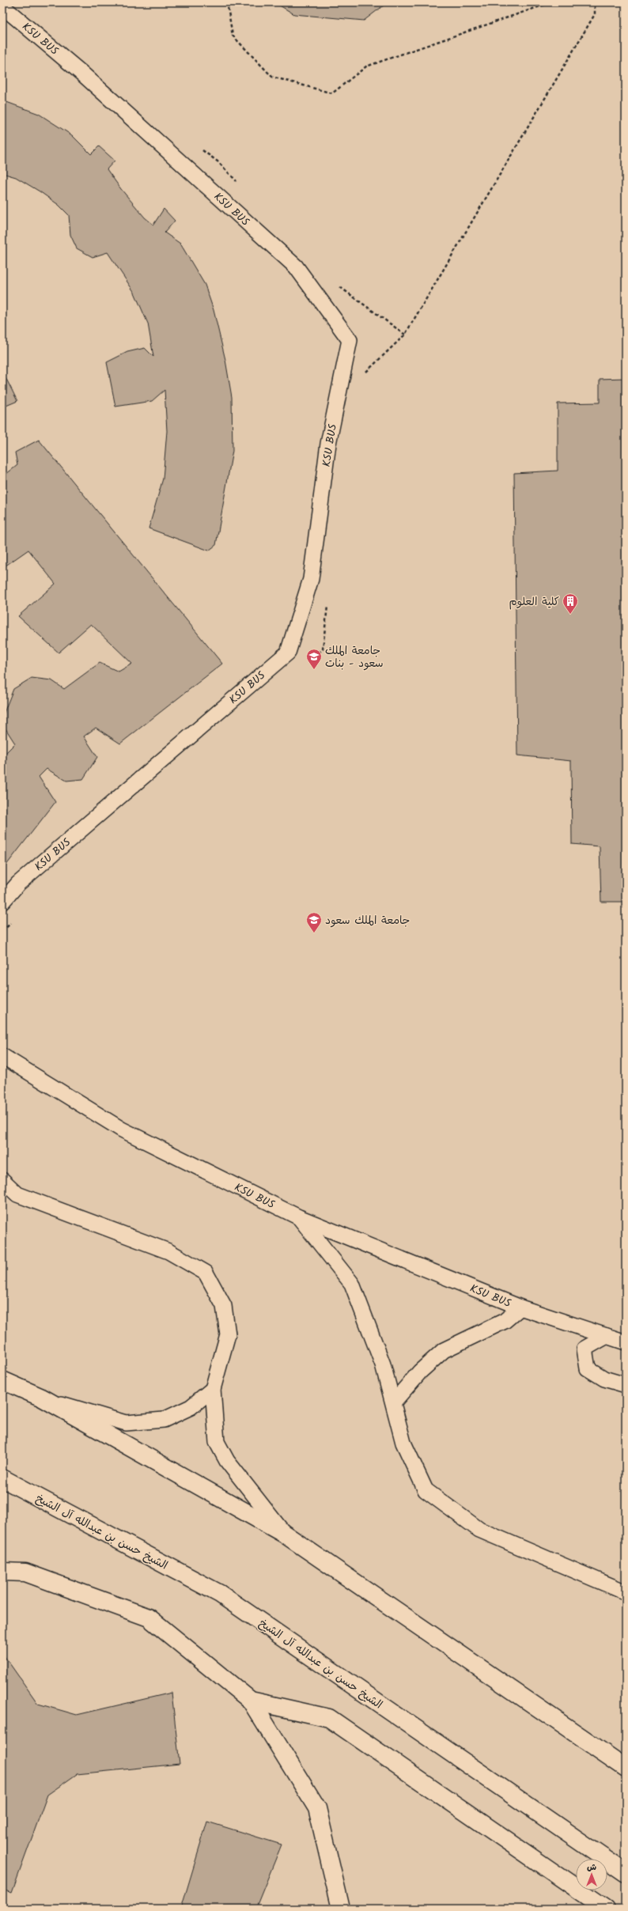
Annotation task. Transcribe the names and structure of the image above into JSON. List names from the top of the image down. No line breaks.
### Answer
{"streets":{"main road":["الشيخ حسن بن عبدالله آل الشيخ"],"lane":["KSU BUS"]},"places":{"building":["كلية العلوم"],"school or university":["جامعة الملك سعود - بنات","جامعة الملك سعود"]},"north":"top"}
